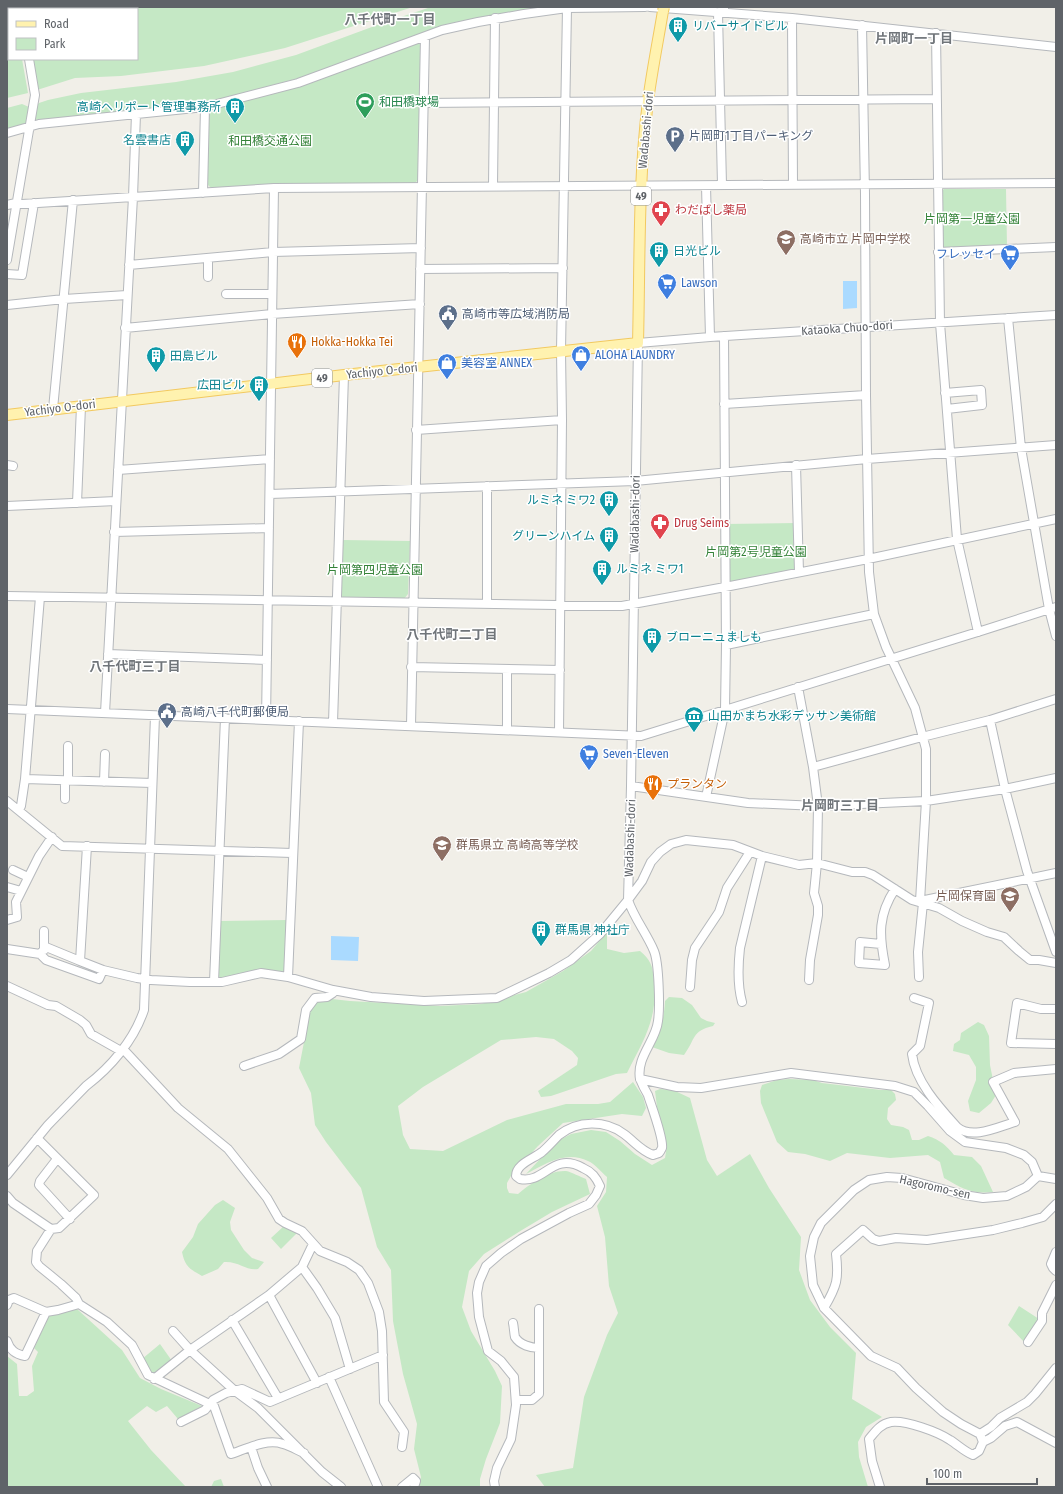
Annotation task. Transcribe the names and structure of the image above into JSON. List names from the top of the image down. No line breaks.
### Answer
{"streets":{"main road":["Wadabashi-dori","49","Yachiyo O-dori"],"street":["Kataoka Chuo-dori","Hagoromo-sen"]},"crossings":[["Wadabashi-dori","Kataoka Chuo-dori"],["Wadabashi-dori","Yachiyo O-dori"],["Kataoka Chuo-dori","Yachiyo O-dori"]],"districts":["八千代町一丁目","片岡町一丁目","八千代町二丁目","八千代町三丁目","片岡町三丁目"],"parks":["和田橋交通公園","片岡第一児童公園","片岡第2号児童公園","片岡第四児童公園"],"places":{"building":["リバーサイドビル","高崎ヘリポート管理事務所","名雲書店","日光ビル","田島ビル","広田ビル","ルミネ ミワ2","グリーンハイム","ルミネ ミワ1","ブローニュましも","群馬県 神社庁"],"sports":["和田橋球場"],"parking":["片岡町1丁目パーキング"],"pharmacy":["わだばし薬局","Drug Seims"],"school or university":["高崎市立 片岡中学校","群馬県立 高崎高等学校","片岡保育園"],"supermarket":["フレッセイ","Lawson","Seven-Eleven"],"public building":["高崎市等広域消防局","高崎八千代町郵便局"],"restaurant":["Hokka-Hokka Tei","プランタン"],"shop":["ALOHA LAUNDRY","美容室 ANNEX"],"museum":["山田かまち水彩デッサン美術館"]},"legend":["Road","Park"],"scale_bar":"100 m"}
